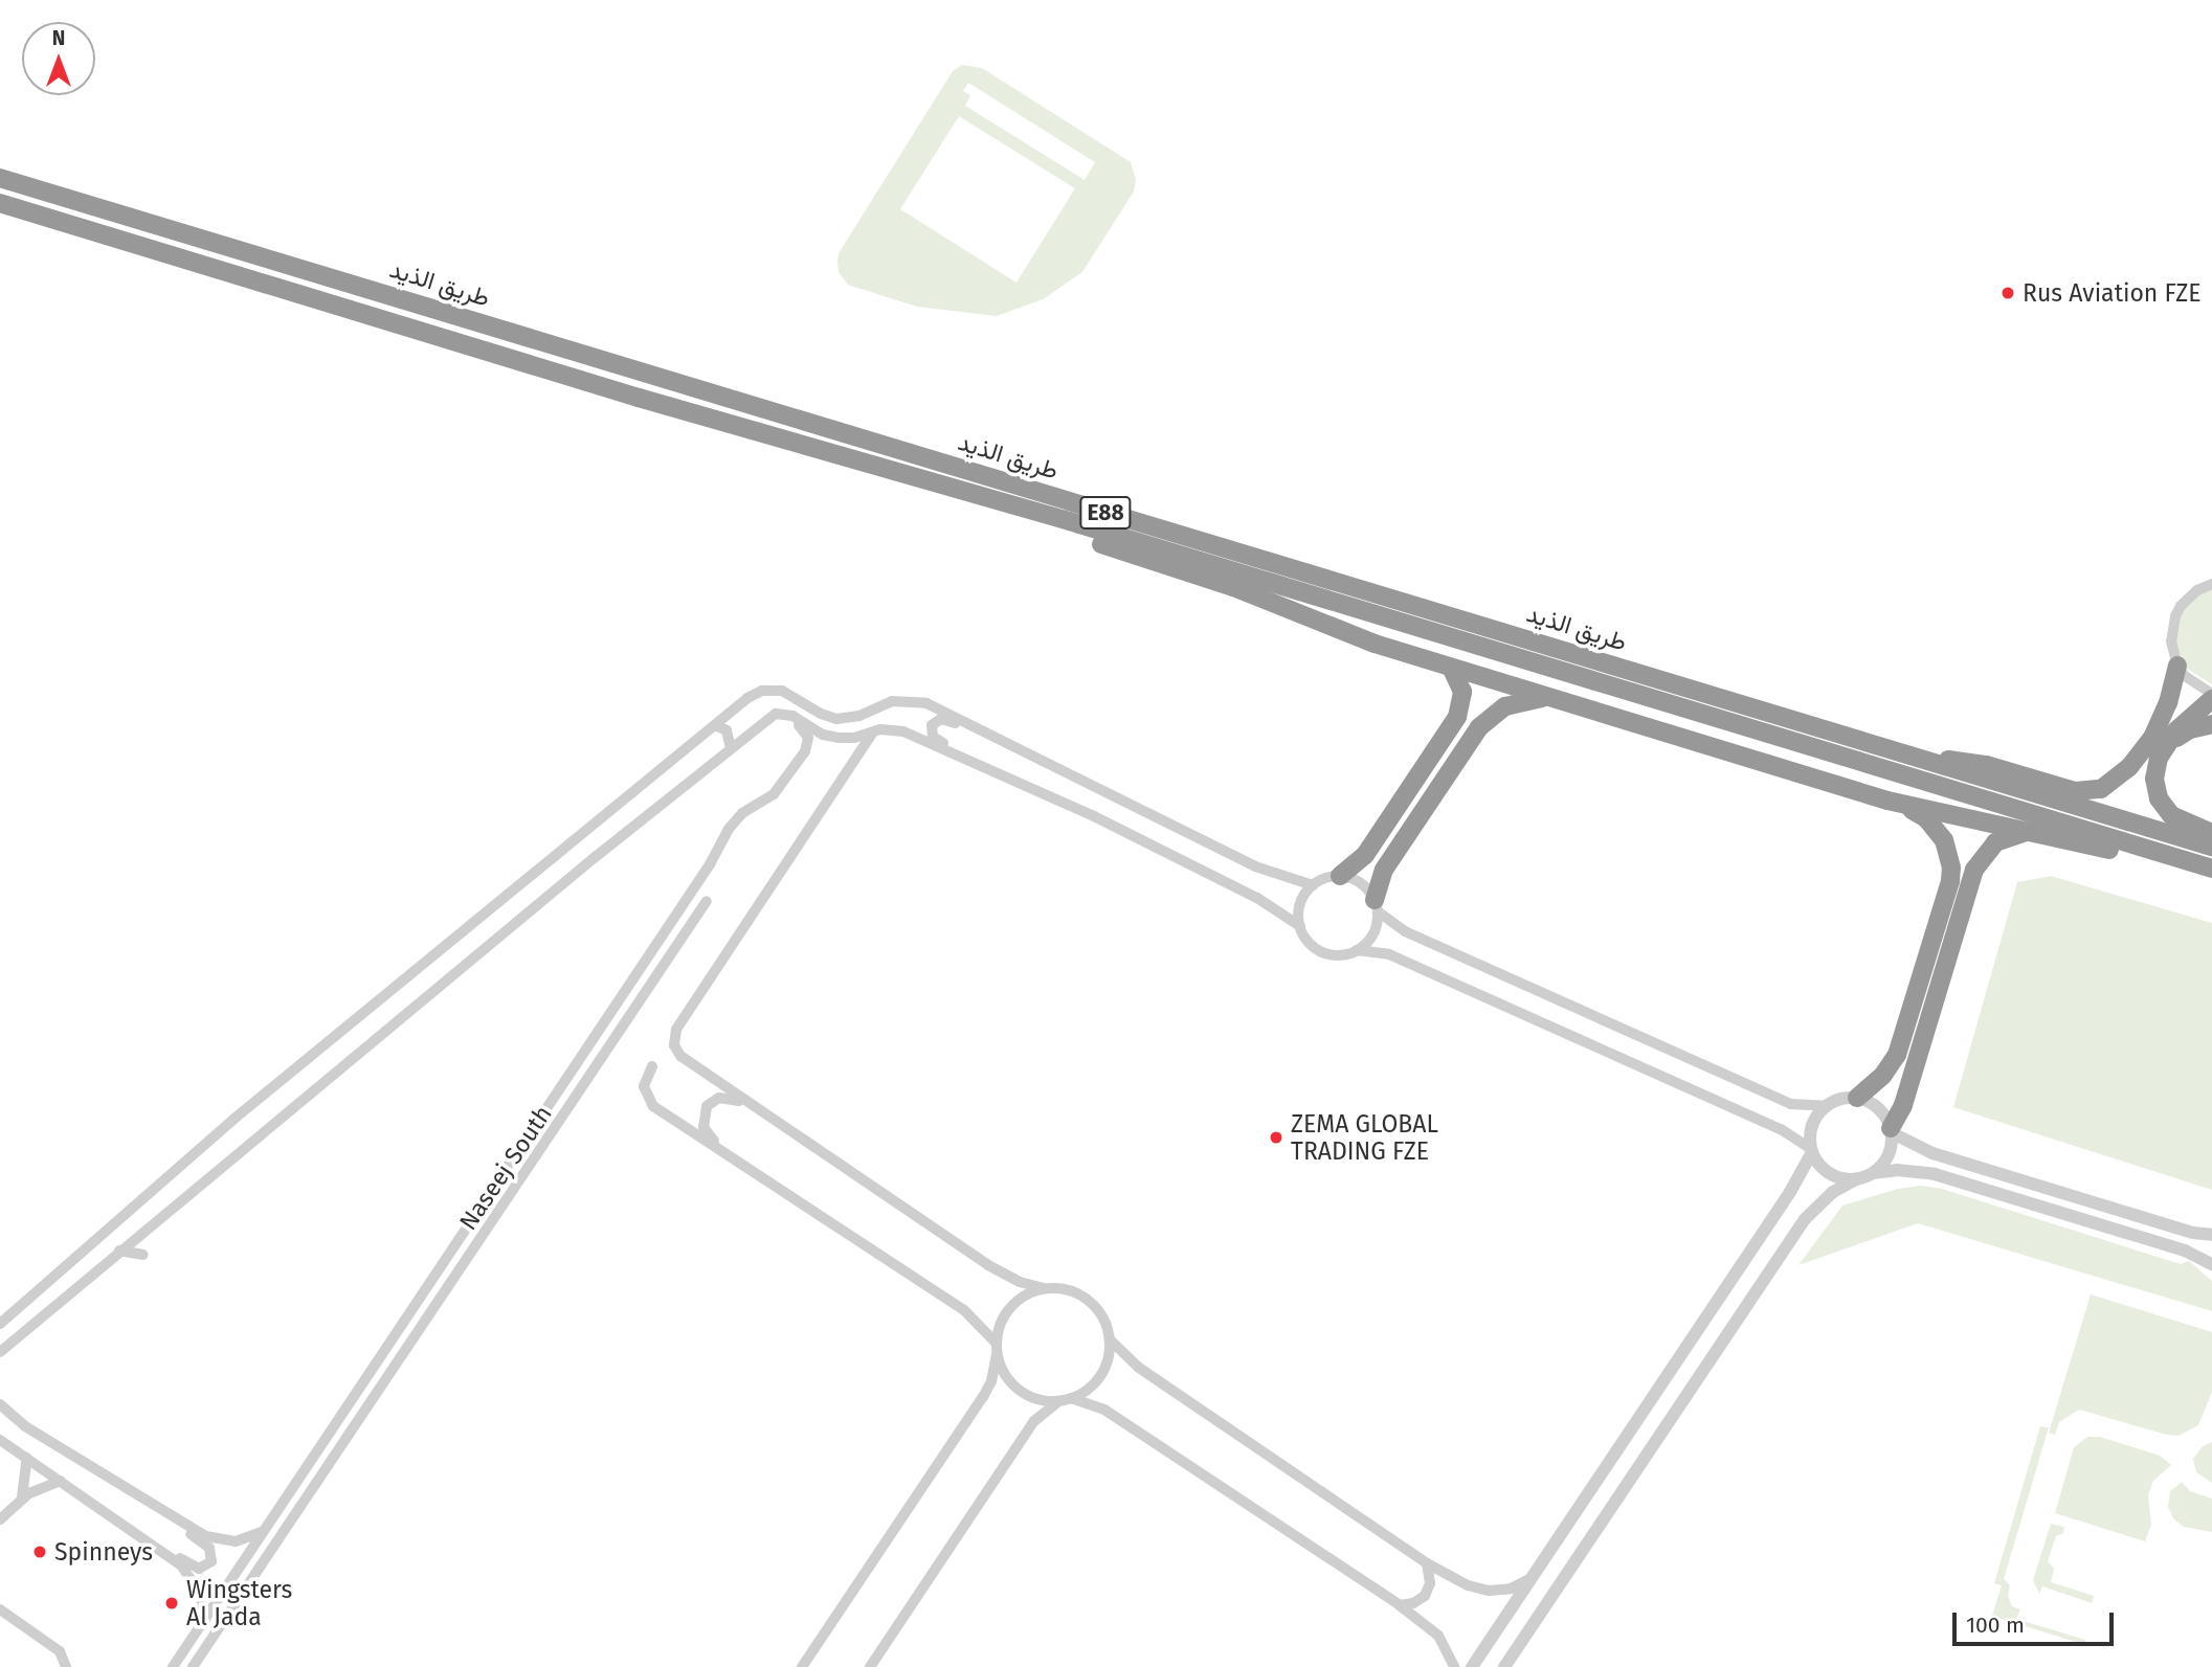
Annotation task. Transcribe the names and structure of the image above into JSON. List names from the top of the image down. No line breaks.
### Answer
{"streets":{"highway":["طريق الذيد","E88"],"street":["Naseej South"]},"places":["Rus Aviation FZE","ZEMA GLOBAL TRADING FZE","Spinneys","Wingsters Al Jada"],"scale_bar":"100 m","north":"top"}
